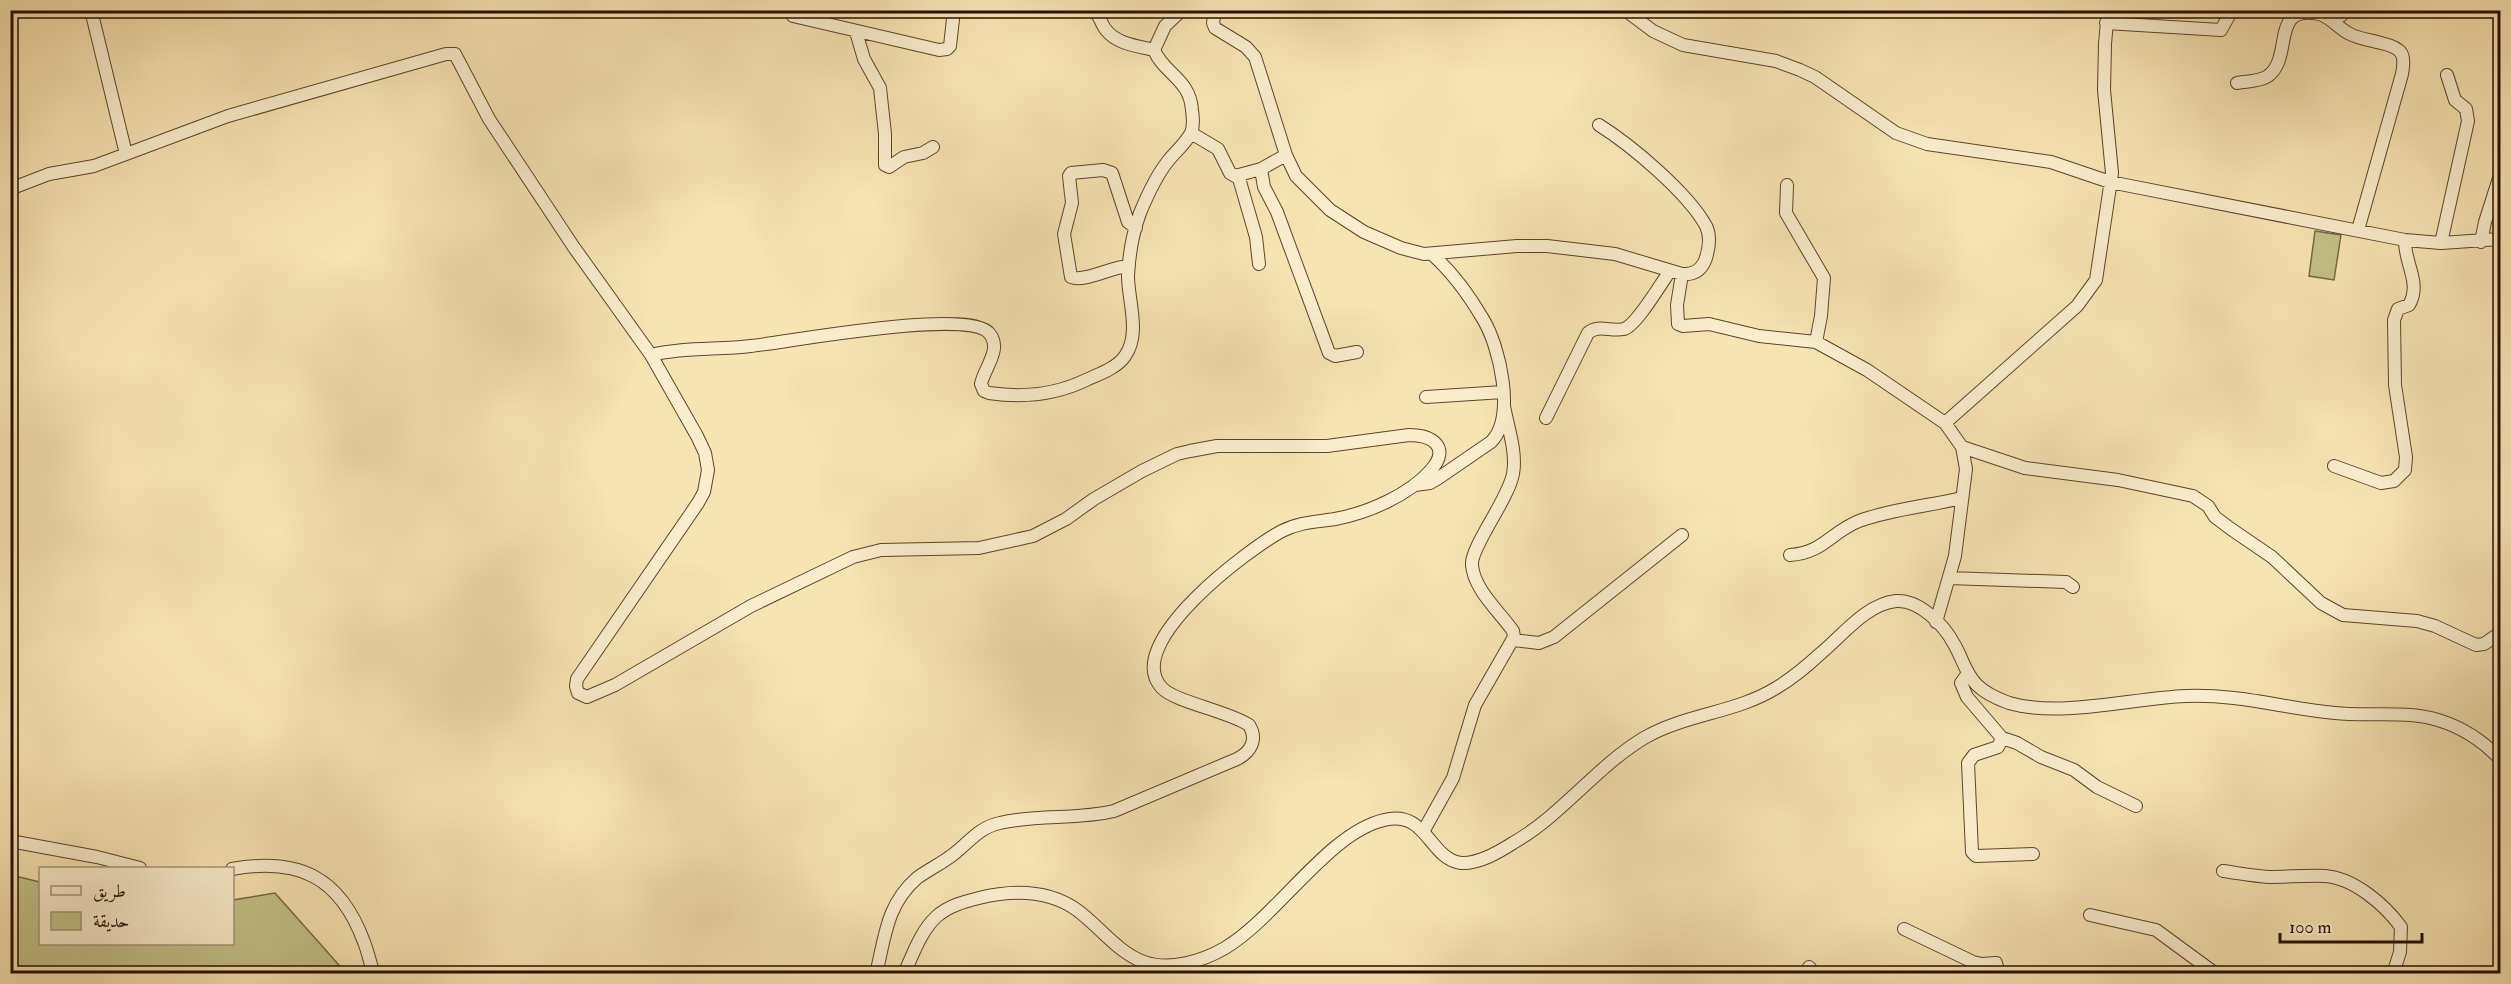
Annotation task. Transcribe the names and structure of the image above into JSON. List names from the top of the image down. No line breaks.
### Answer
{"legend":["طريق","حديقة"],"scale_bar":"100 m"}
